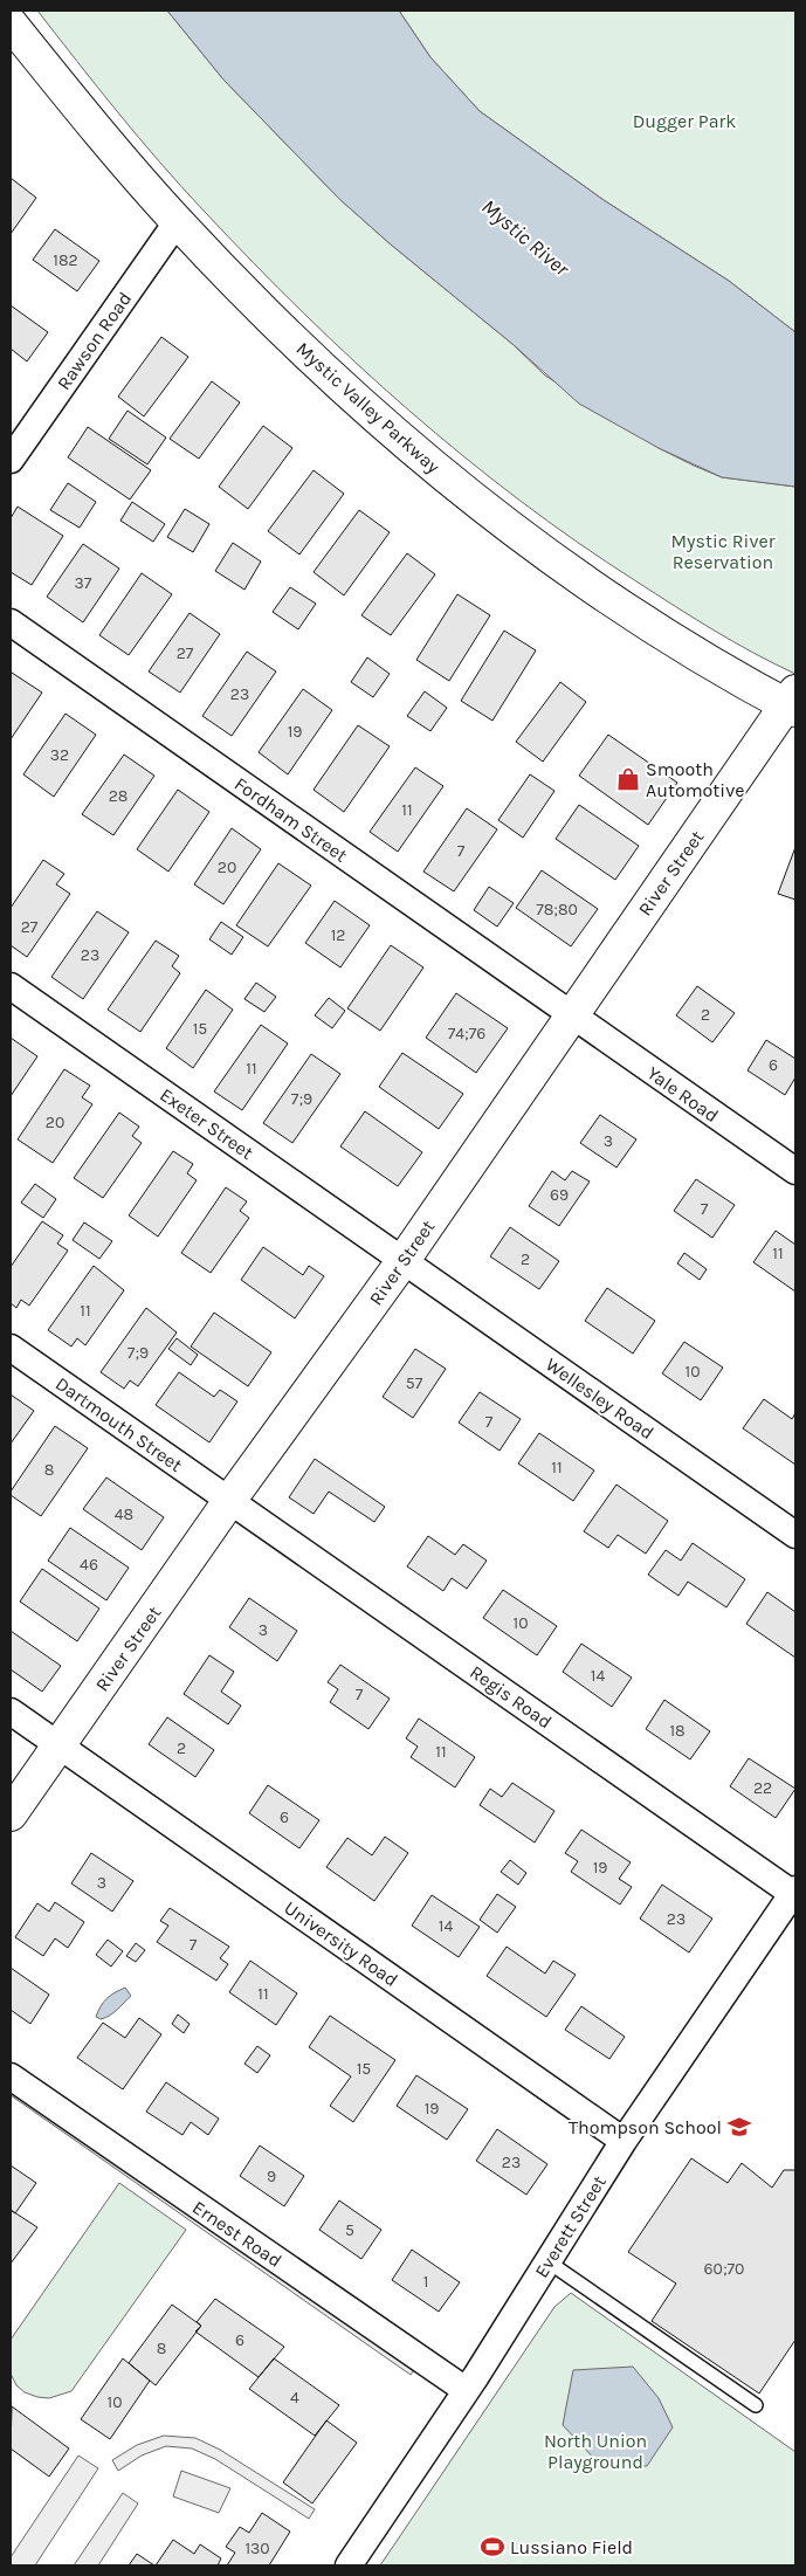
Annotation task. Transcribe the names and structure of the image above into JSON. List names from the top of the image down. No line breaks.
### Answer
{"streets":{"street":["Rawson Road","Mystic Valley Parkway","Fordham Street","River Street","Yale Road","Exeter Street","Wellesley Road","Dartmouth Street","Regis Road","University Road","Everett Street","Ernest Road"]},"crossings":[["Rawson Road","Mystic Valley Parkway"],["Mystic Valley Parkway","River Street"],["Fordham Street","River Street"],["Fordham Street","Yale Road"],["River Street","Yale Road"],["River Street","Exeter Street"],["River Street","Wellesley Road"],["River Street","Dartmouth Street"],["River Street","Regis Road"],["River Street","University Road"],["Exeter Street","Wellesley Road"],["Dartmouth Street","Regis Road"],["Regis Road","Everett Street"],["University Road","Everett Street"],["Everett Street","Ernest Road"]],"water":["Mystic River"],"parks":["Dugger Park","Mystic River Reservation","North Union Playground"],"places":{"shop":["Smooth Automotive"],"school or university":["Thompson School"],"sports":["Lussiano Field"]},"house_numbers":["182","37","27","23","19","32","28","11","7","20","78;80","27","12","23","2","15","74;76","6","11","7;9","20","3","69","7","11","2","11","7;9","10","57","7","11","8","48","46","10","3","14","7","18","2","11","22","6","19","3","23","14","7","11","15","19","23","9","5","60;70","1","6","8","4","10","130"]}
